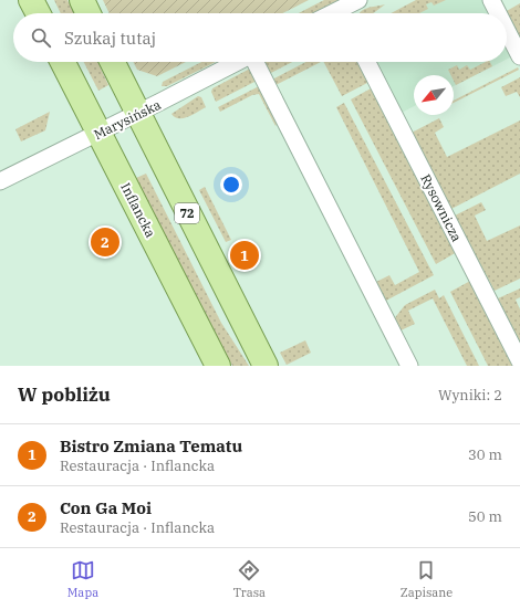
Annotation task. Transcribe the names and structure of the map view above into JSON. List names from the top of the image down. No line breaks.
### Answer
{"streets":{"main road":["Inflancka","72"],"street":["Marysińska","Rysownicza"]},"crossings":[["Marysińska","Inflancka"],["Marysińska","72"]],"north":"bottom left","page":{"search":"Szukaj tutaj","pins":["2","1"],"heading":["W pobliżu","Wyniki: 2"],"list":[{"mark":"1","name":"Bistro Zmiana Tematu","note":"Restauracja · Inflancka","value":"30 m"},{"mark":"2","name":"Con Ga Moi","note":"Restauracja · Inflancka","value":"50 m"}],"nav":["Mapa","Trasa","Zapisane"]}}
